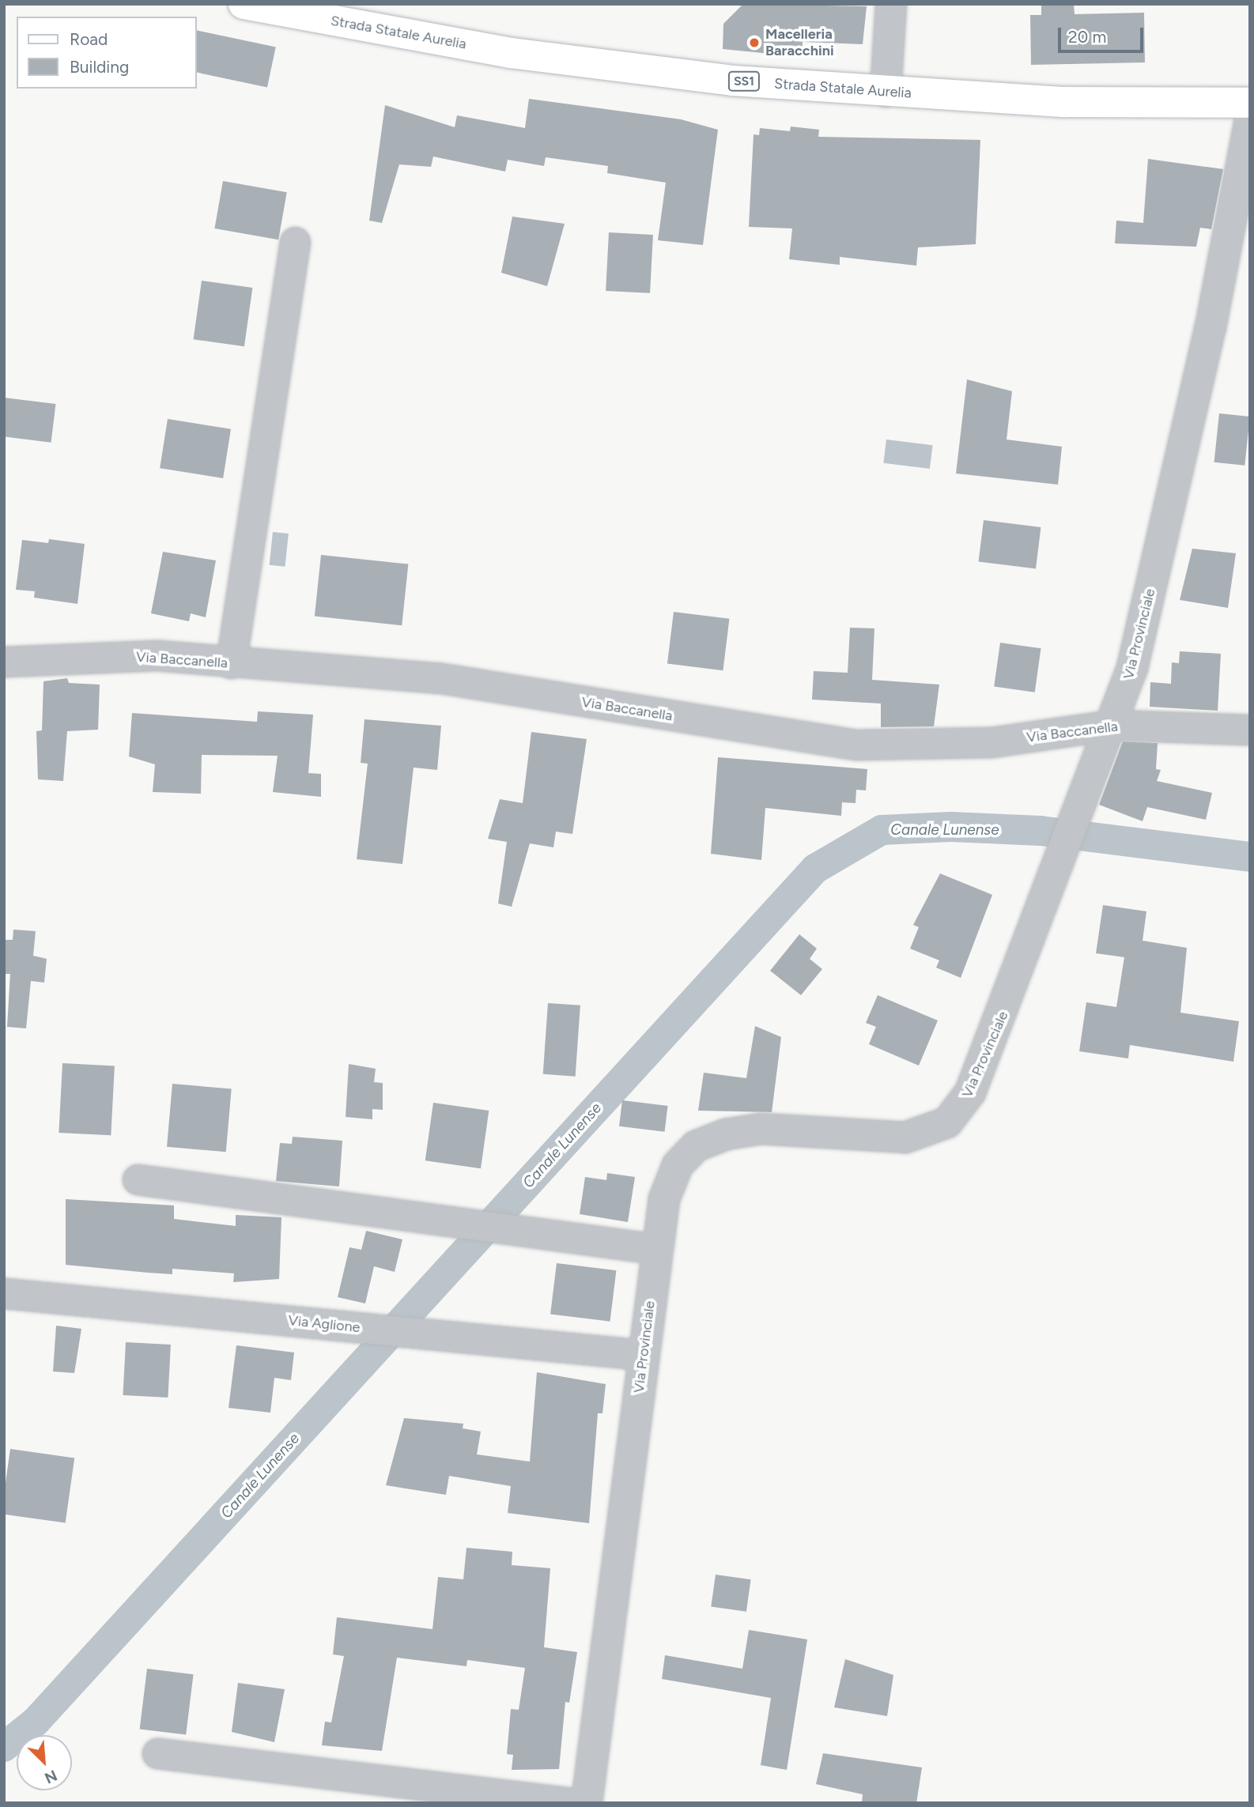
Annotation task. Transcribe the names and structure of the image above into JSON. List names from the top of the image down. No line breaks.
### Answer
{"streets":{"main road":["Strada Statale Aurelia","SS1"],"street":["Via Provinciale","Via Baccanella","Via Aglione"]},"crossings":[["Via Provinciale","Via Baccanella"],["Via Provinciale","Via Aglione"]],"water":["Canale Lunense"],"places":["Macelleria Baracchini"],"legend":["Road","Building"],"scale_bar":"20 m","north":"bottom right"}
